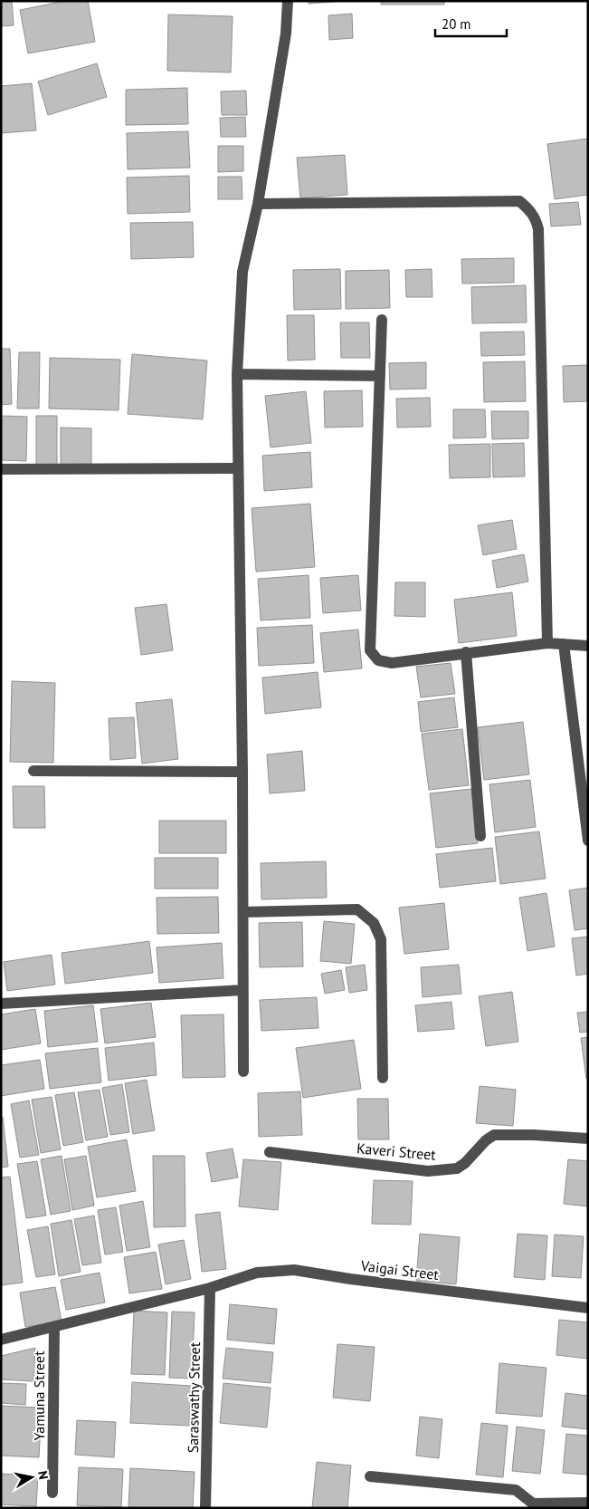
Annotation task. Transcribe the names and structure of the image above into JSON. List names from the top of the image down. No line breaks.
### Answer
{"streets":{"street":["Kaveri Street","Vaigai Street","Yamuna Street","Saraswathy Street"]},"crossings":[["Vaigai Street","Yamuna Street"],["Vaigai Street","Saraswathy Street"]],"scale_bar":"20 m","north":"right"}
